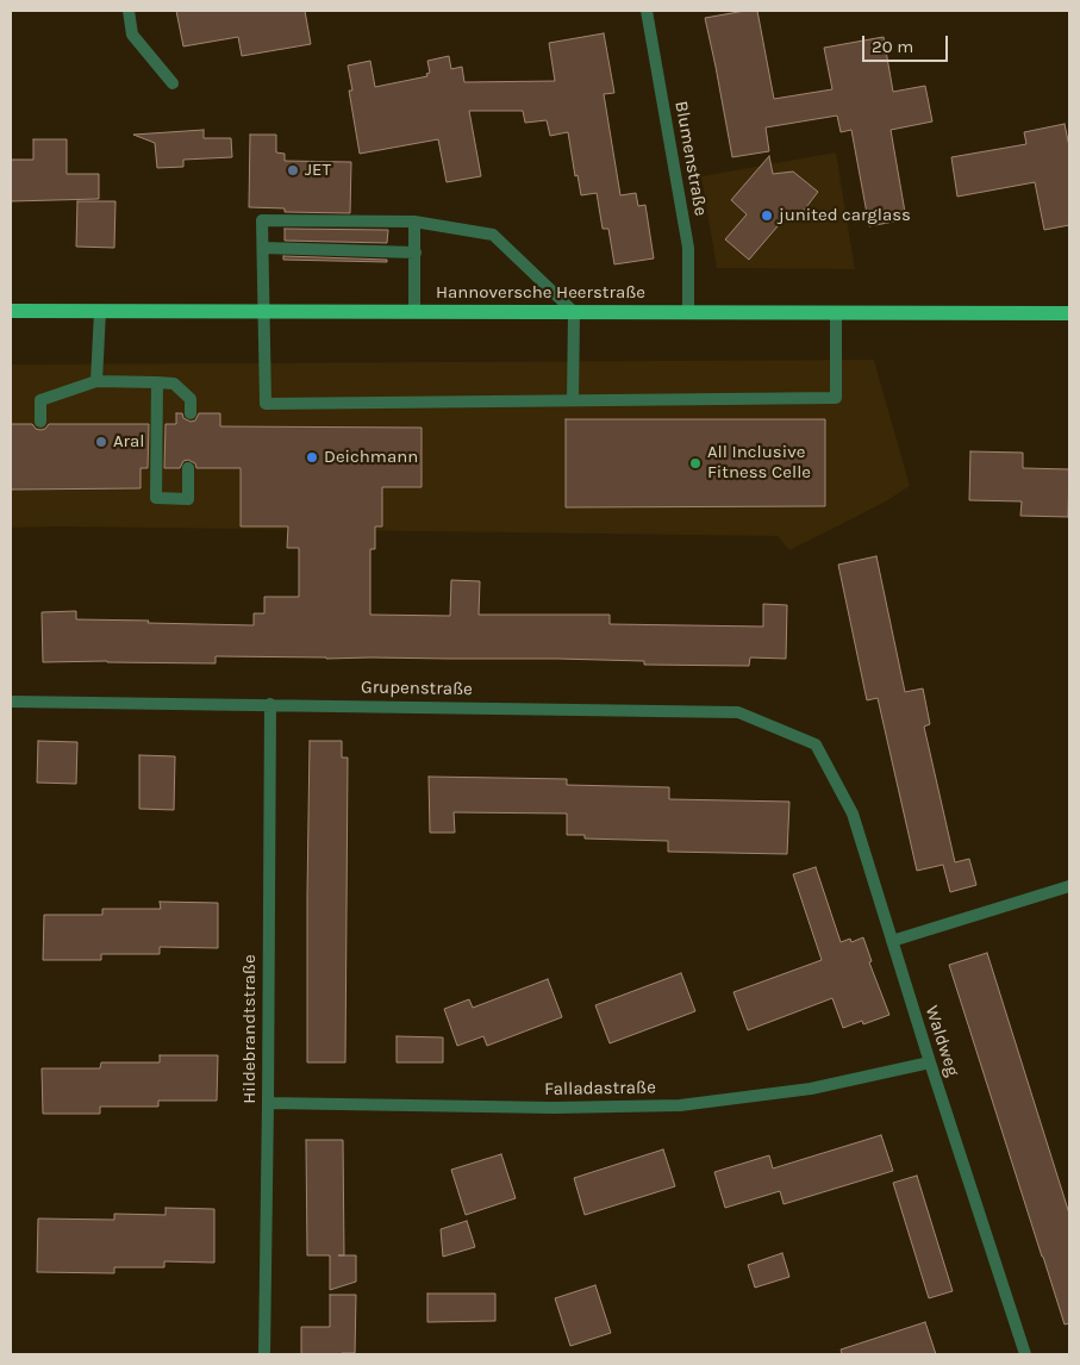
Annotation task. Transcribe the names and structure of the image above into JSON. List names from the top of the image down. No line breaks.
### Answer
{"streets":{"main road":["Hannoversche Heerstraße"],"street":["Blumenstraße","Grupenstraße","Hildebrandtstraße","Waldweg","Falladastraße"]},"crossings":[["Blumenstraße","Hannoversche Heerstraße"],["Grupenstraße","Hildebrandtstraße"],["Grupenstraße","Waldweg"],["Hildebrandtstraße","Falladastraße"],["Waldweg","Falladastraße"]],"places":["JET","junited carglass","Aral","Deichmann","All Inclusive Fitness Celle"],"scale_bar":"20 m"}
